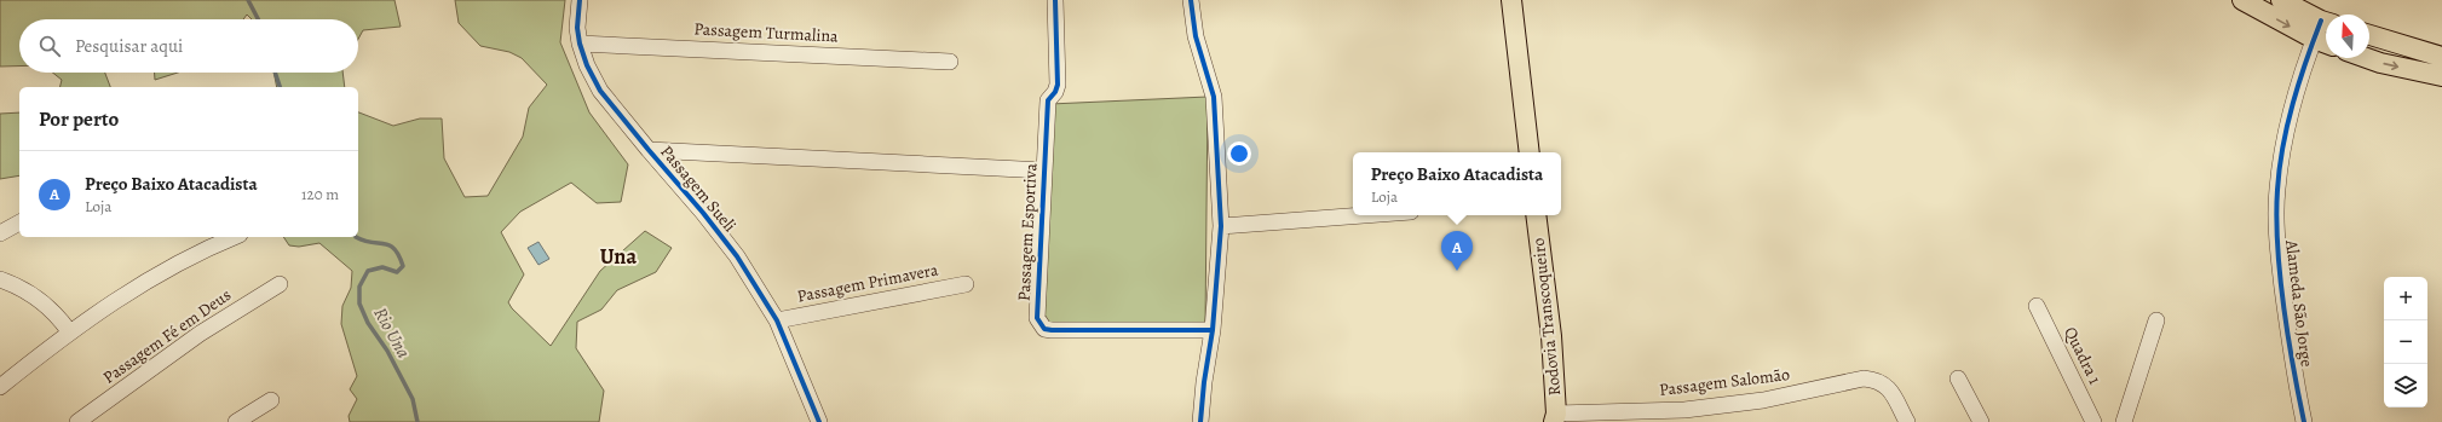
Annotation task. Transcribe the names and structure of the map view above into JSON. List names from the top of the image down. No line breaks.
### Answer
{"streets":{"main road":["Rodovia Transcoqueiro"],"street":["Passagem Turmalina","Passagem Sueli","Passagem Esportiva","Passagem Primavera","Alameda São Jorge","Passagem Fé em Deus","Quadra 1","Passagem Salomão"]},"crossings":[["Passagem Turmalina","Passagem Sueli"],["Passagem Sueli","Passagem Esportiva"],["Passagem Sueli","Passagem Primavera"],["Rodovia Transcoqueiro","Passagem Salomão"]],"districts":["Una"],"water":["Rio Una"],"north":"top","page":{"search":"Pesquisar aqui","heading":"Por perto","list":[{"mark":"A","name":"Preço Baixo Atacadista","note":"Loja","value":"120 m"}],"popup":["Preço Baixo Atacadista","Loja"],"pins":"A","map_buttons":["+","−"]}}
